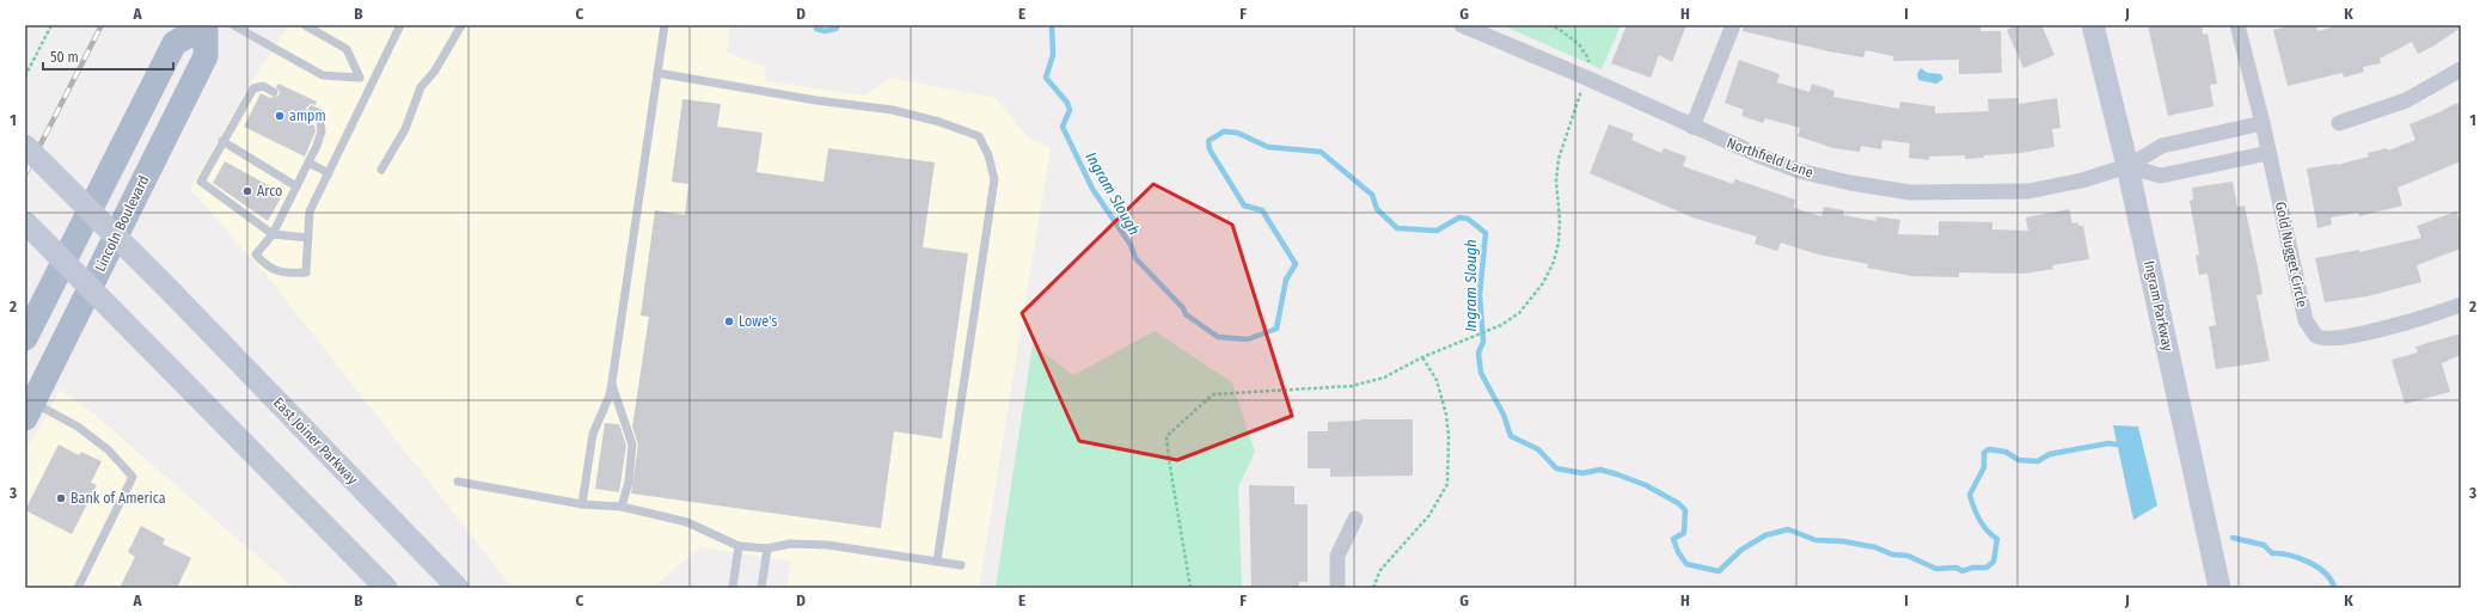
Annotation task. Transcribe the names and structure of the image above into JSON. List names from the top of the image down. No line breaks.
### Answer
{"streets":{"main road":["Lincoln Boulevard","Ingram Parkway","East Joiner Parkway"],"street":["Northfield Lane","Gold Nugget Circle"]},"crossings":[["Northfield Lane","Gold Nugget Circle"],["Northfield Lane","Ingram Parkway"]],"water":["Ingram Slough"],"places":["ampm","Arco","Lowe's","Bank of America"],"scale_bar":"50 m","grid":{"columns":["A","B","C","D","E","F","G","H","I","J","K"],"rows":["1","2","3"]}}
